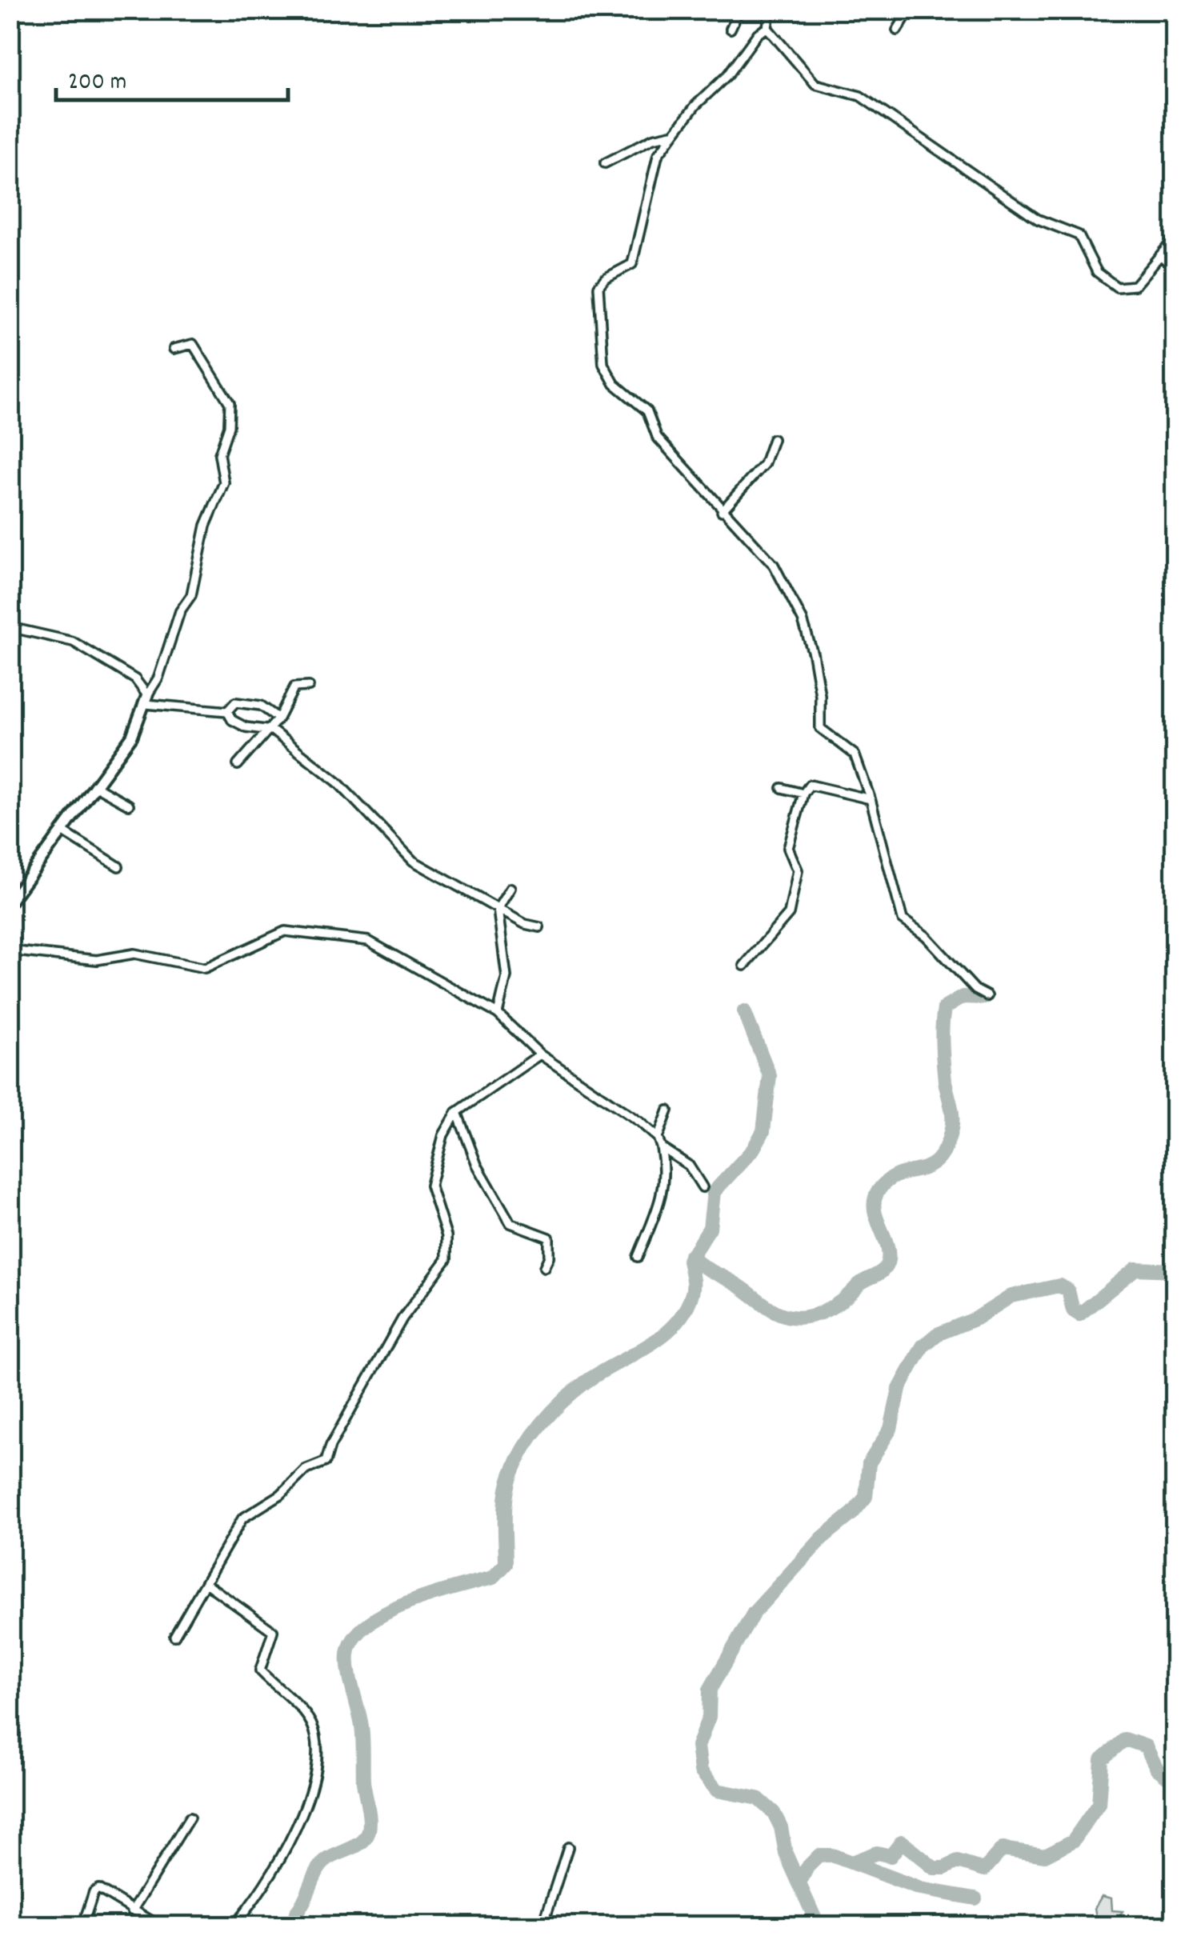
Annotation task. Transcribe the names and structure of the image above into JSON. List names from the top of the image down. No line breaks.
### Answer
{"scale_bar":"200 m"}
